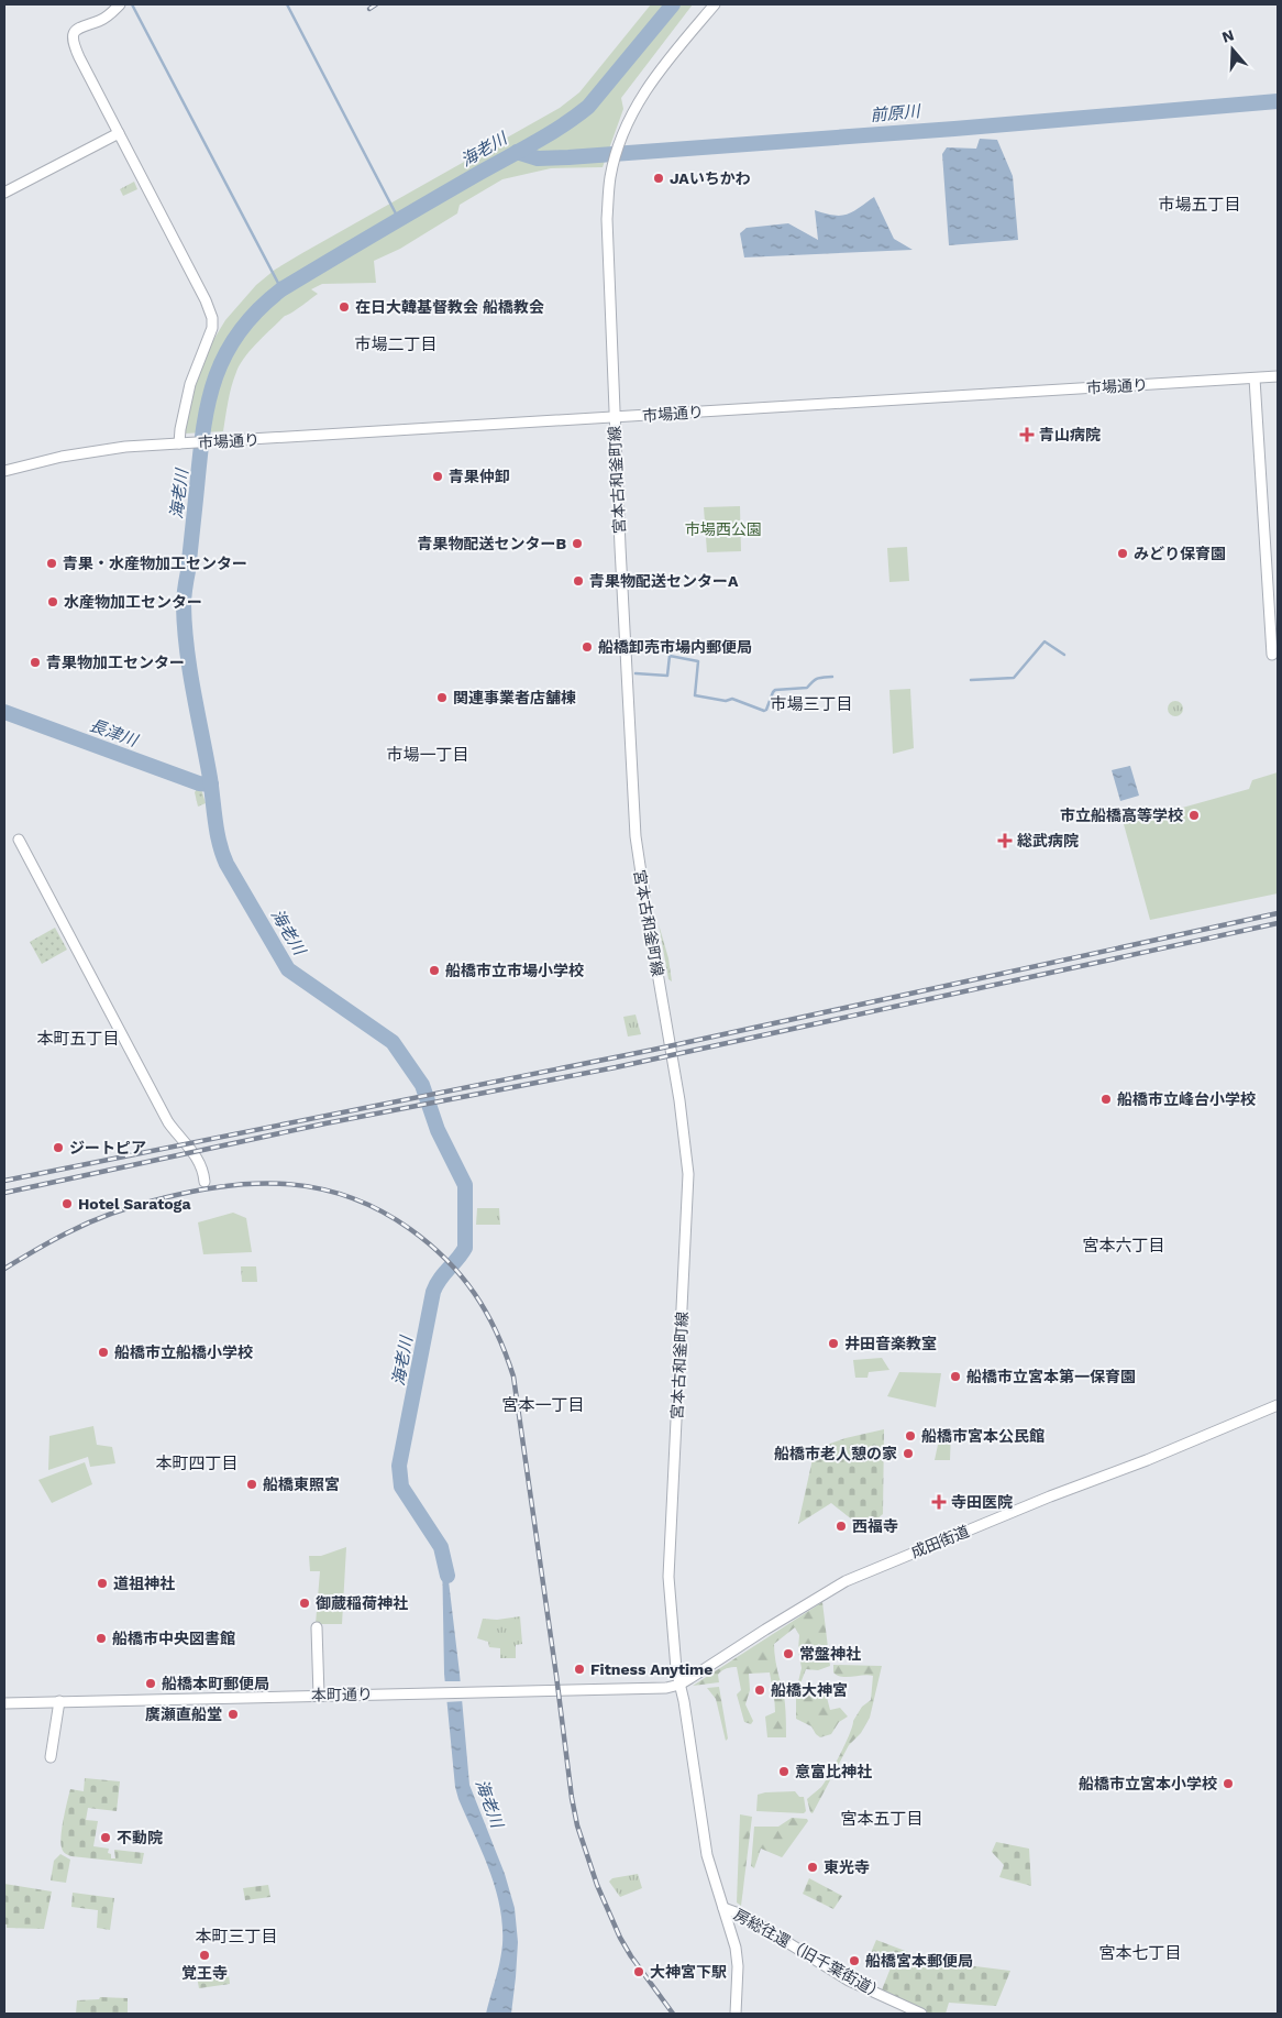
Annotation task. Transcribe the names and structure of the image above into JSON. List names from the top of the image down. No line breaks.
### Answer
{"streets":{"street":["市場通り","宮本古和釜町線","成田街道","本町通り","房総往還（旧千葉街道）"]},"crossings":[["市場通り","宮本古和釜町線"],["宮本古和釜町線","成田街道"],["宮本古和釜町線","本町通り"],["宮本古和釜町線","房総往還（旧千葉街道）"],["成田街道","本町通り"],["成田街道","房総往還（旧千葉街道）"],["本町通り","房総往還（旧千葉街道）"]],"districts":["市場五丁目","市場二丁目","市場三丁目","市場一丁目","本町五丁目","宮本六丁目","宮本一丁目","本町四丁目","宮本五丁目","本町三丁目","宮本七丁目"],"water":["前原川","海老川","長津川"],"parks":["市場西公園"],"places":{"other":["JAいちかわ","在日大韓基督教会 船橋教会","青果仲卸","青果物配送センターB","みどり保育園","青果・水産物加工センター","青果物配送センターA","水産物加工センター","船橋卸売市場内郵便局","青果物加工センター","関連事業者店舗棟","市立船橋高等学校","船橋市立市場小学校","船橋市立峰台小学校","ジートピア","Hotel Saratoga","井田音楽教室","船橋市立船橋小学校","船橋市立宮本第一保育園","船橋市宮本公民館","船橋市老人憩の家","船橋東照宮","西福寺","道祖神社","御蔵稲荷神社","船橋市中央図書館","常盤神社","Fitness Anytime","船橋本町郵便局","船橋大神宮","廣瀬直船堂","意富比神社","船橋市立宮本小学校","不動院","東光寺","覚王寺","船橋宮本郵便局","大神宮下駅"],"health":["青山病院","総武病院","寺田医院"]},"north":"top"}
